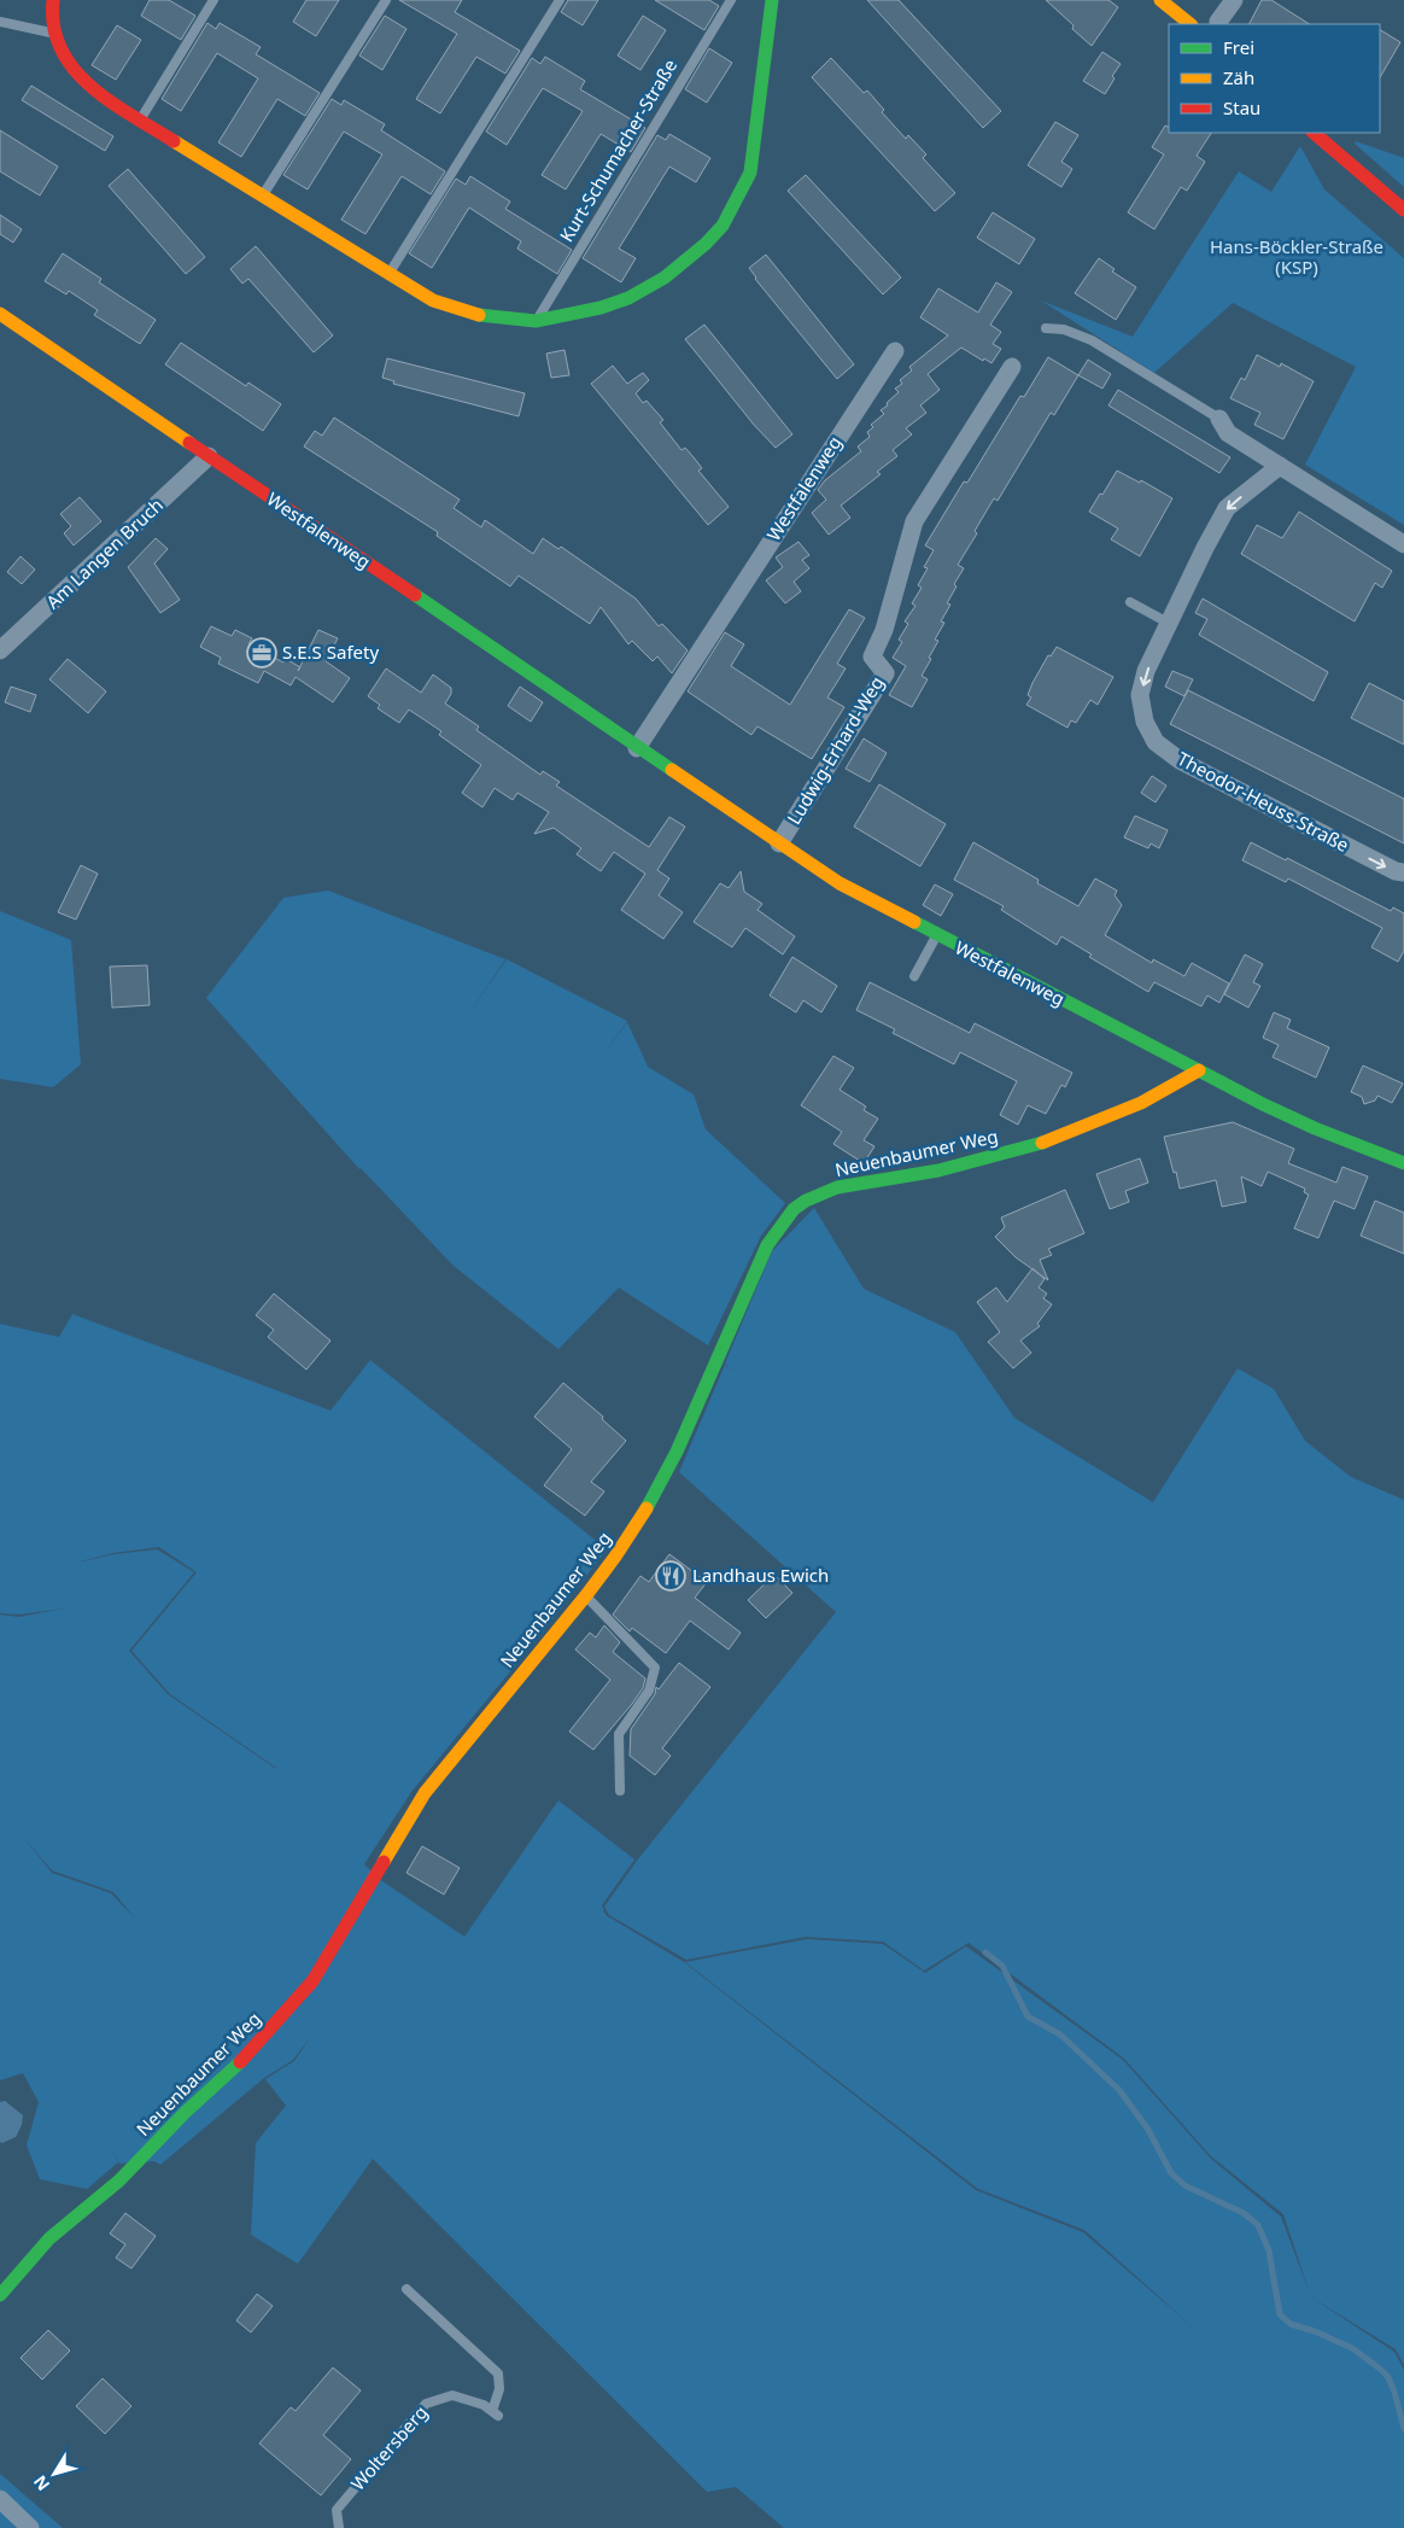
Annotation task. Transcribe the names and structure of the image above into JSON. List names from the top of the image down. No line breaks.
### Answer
{"streets":{"street":["Westfalenweg","Am Langen Bruch","Ludwig-Erhard-Weg","Theodor-Heuss-Straße","Neuenbaumer Weg"],"lane":["Kurt-Schumacher-Straße","Woltersberg"]},"crossings":[["Westfalenweg","Am Langen Bruch"],["Westfalenweg","Ludwig-Erhard-Weg"],["Westfalenweg","Neuenbaumer Weg"]],"parks":["Hans-Böckler-Straße (KSP)"],"places":{"office":["S.E.S Safety"],"restaurant":["Landhaus Ewich"]},"legend":["Frei","Zäh","Stau"],"north":"bottom left"}
